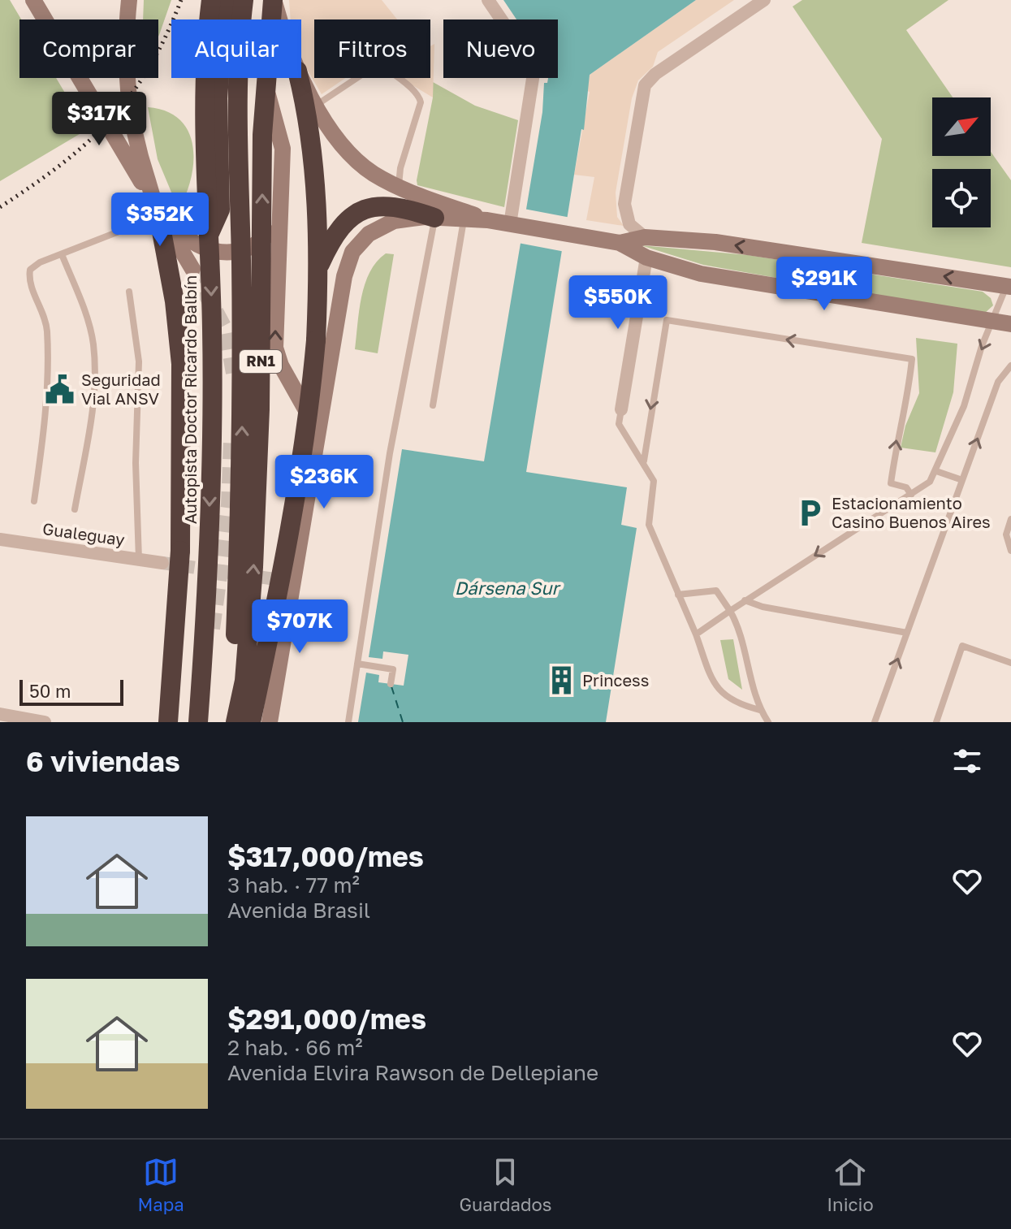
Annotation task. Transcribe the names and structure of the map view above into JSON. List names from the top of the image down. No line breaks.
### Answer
{"streets":{"highway":["RN1","Autopista Doctor Ricardo Balbín"],"street":["Gualeguay"]},"water":["Dársena Sur"],"places":{"public building":["Seguridad Vial ANSV"],"parking":["Estacionamiento Casino Buenos Aires"],"building":["Princess"]},"scale_bar":"50 m","north":"top right","page":{"chip":["Comprar","Alquilar","Filtros","Nuevo"],"price":["$317K","$352K","$291K","$550K","$236K","$707K"],"scale":"50 m","heading":"6 viviendas","list":[{"name":"$317,000/mes","note":"3 hab. · 77 m² · Avenida Brasil"},{"name":"$291,000/mes","note":"2 hab. · 66 m² · Avenida Elvira Rawson de Dellepiane"}],"tabs":["Mapa","Guardados","Inicio"]}}
